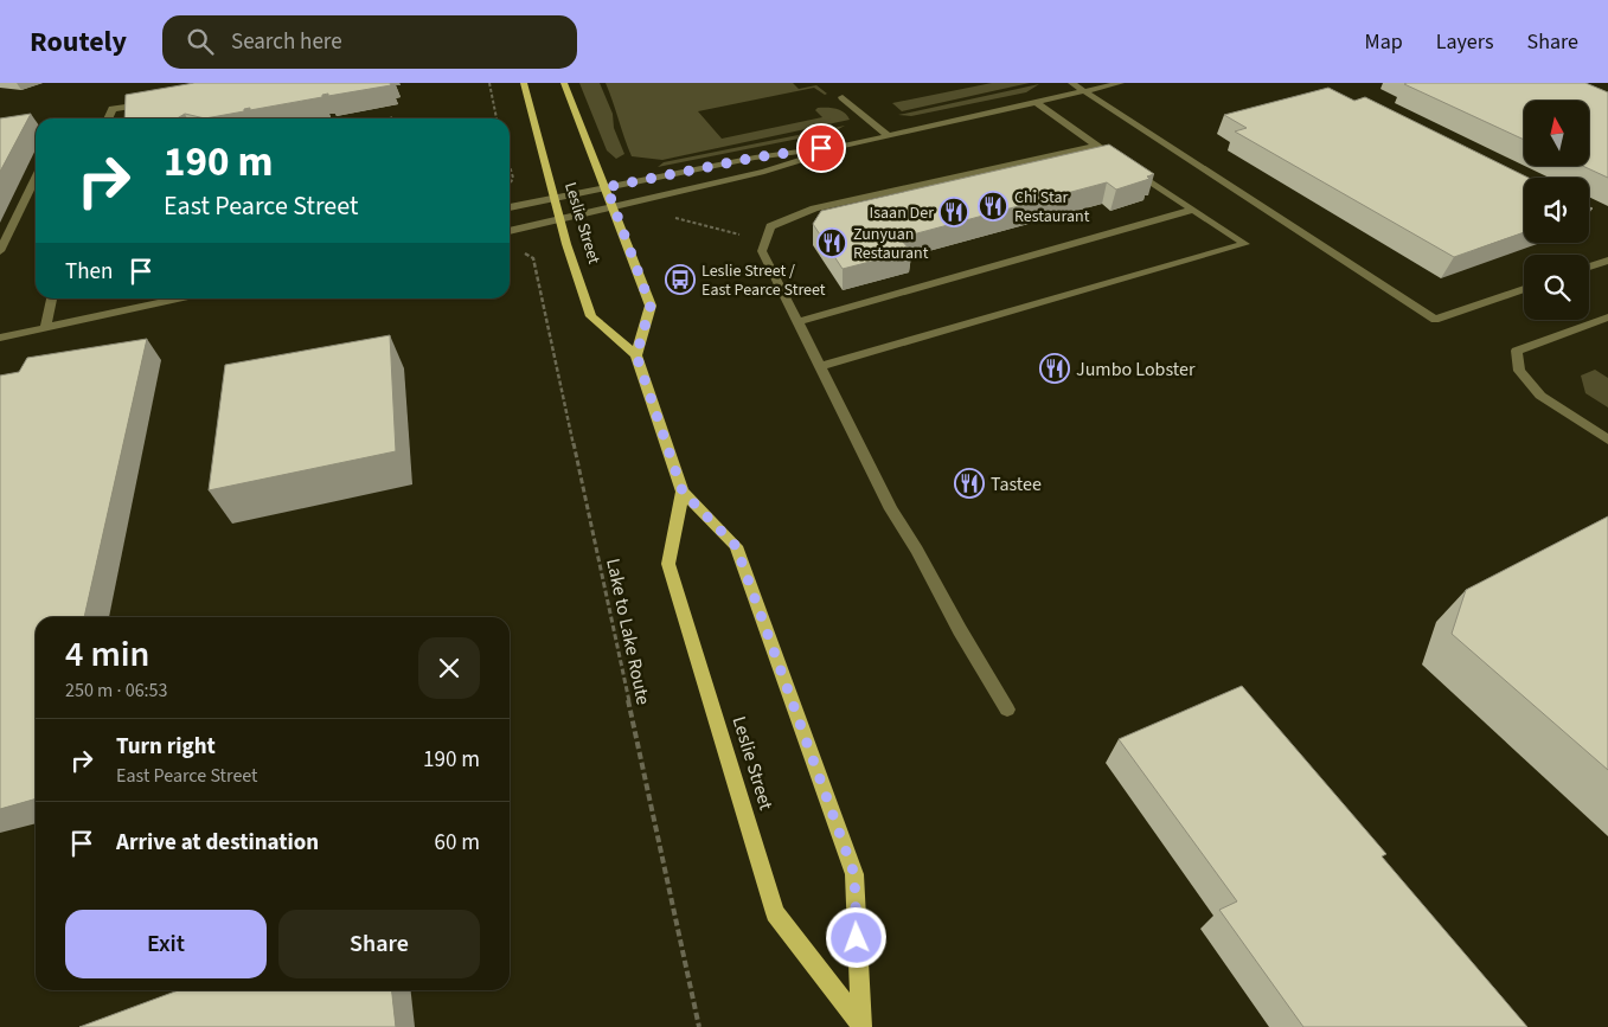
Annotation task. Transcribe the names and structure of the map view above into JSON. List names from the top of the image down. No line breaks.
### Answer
{"streets":{"main road":["Leslie Street"],"path":["Lake to Lake Route"]},"places":{"restaurant":["Chi Star Restaurant","Isaan Der","Zunyuan Restaurant","Jumbo Lobster","Tastee"],"bus stop":["Leslie Street / East Pearce Street"]},"north":"top","page":{"header":"Routely","search":"Search here","nav":["Map","Layers","Share"],"turn":["190 m","East Pearce Street"],"then":"Then","heading":["4 min","250 m · 06:53"],"list":[{"name":"Turn right","note":"East Pearce Street","value":"190 m"},{"name":"Arrive at destination","value":"60 m"}],"buttons":["Exit","Share"]}}
